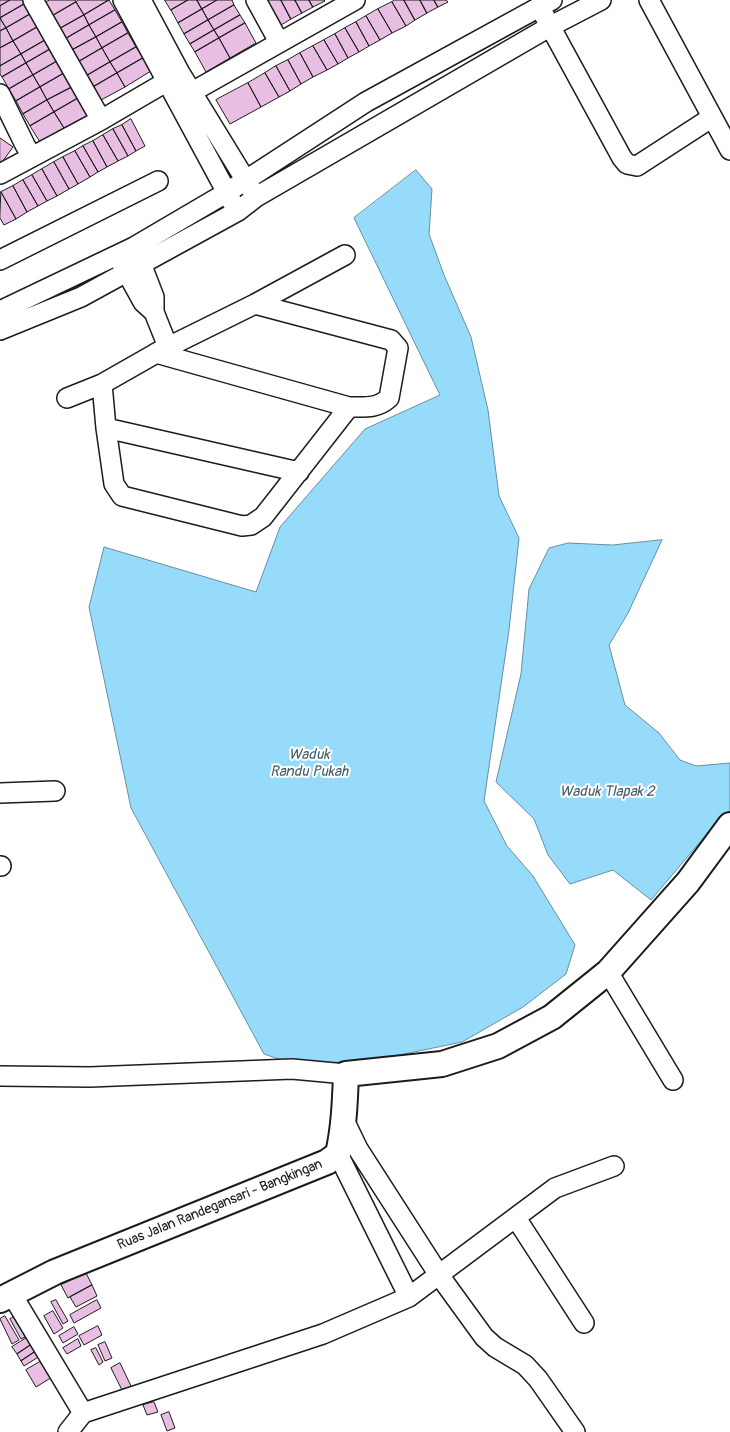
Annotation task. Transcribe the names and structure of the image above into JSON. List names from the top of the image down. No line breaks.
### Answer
{"streets":{"main road":["Ruas Jalan Randegansari - Bangkingan"]},"water":["Waduk Randu Pukah","Waduk Tlapak 2"]}
